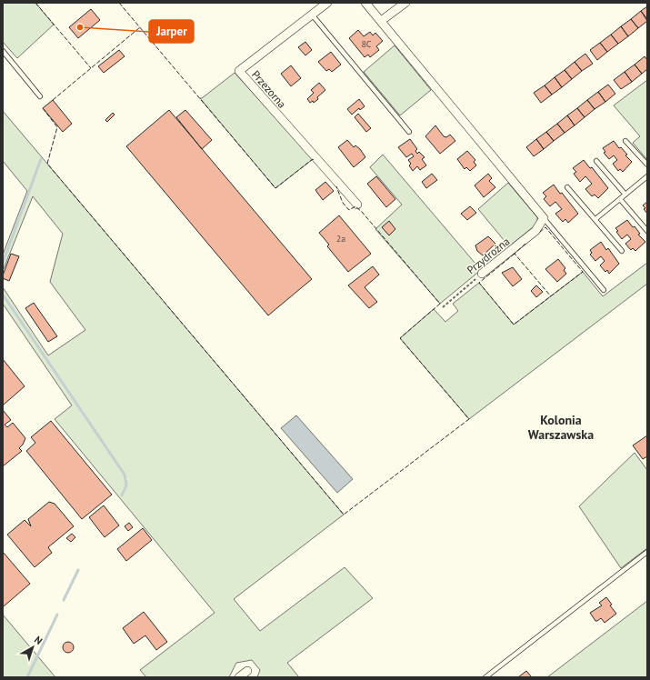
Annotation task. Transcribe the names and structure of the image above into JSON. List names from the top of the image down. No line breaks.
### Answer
{"streets":{"street":["Przezorna","Przydrożna"]},"districts":["Kolonia Warszawska"],"places":["Jarper"],"house_numbers":["8C","2a"],"north":"top right"}
